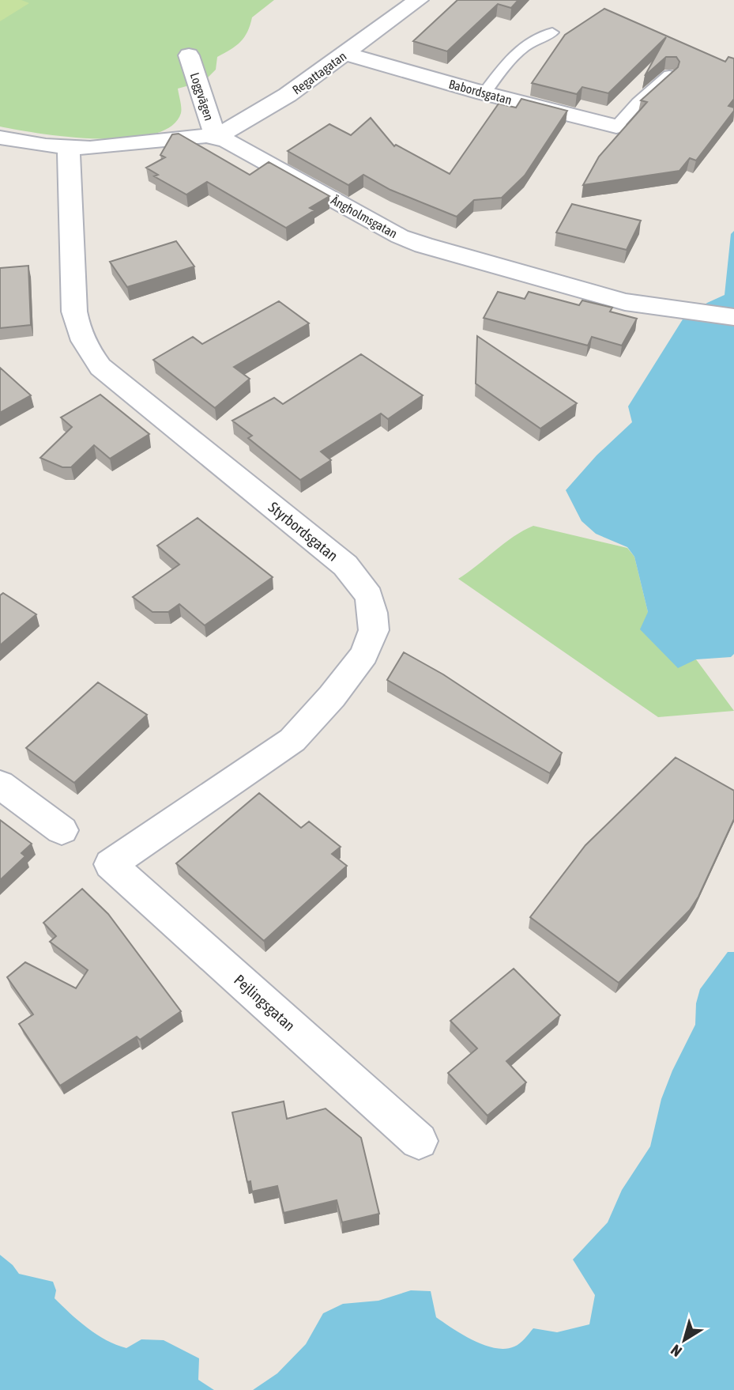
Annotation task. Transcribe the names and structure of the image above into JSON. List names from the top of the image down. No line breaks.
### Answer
{"streets":{"street":["Regattagatan","Babordsgatan","Loggvägen","Ängholmsgatan","Styrbordsgatan","Pejlingsgatan"]},"crossings":[["Regattagatan","Babordsgatan"],["Regattagatan","Loggvägen"],["Regattagatan","Ängholmsgatan"],["Loggvägen","Ängholmsgatan"],["Ängholmsgatan","Styrbordsgatan"],["Styrbordsgatan","Pejlingsgatan"]],"north":"bottom left"}
